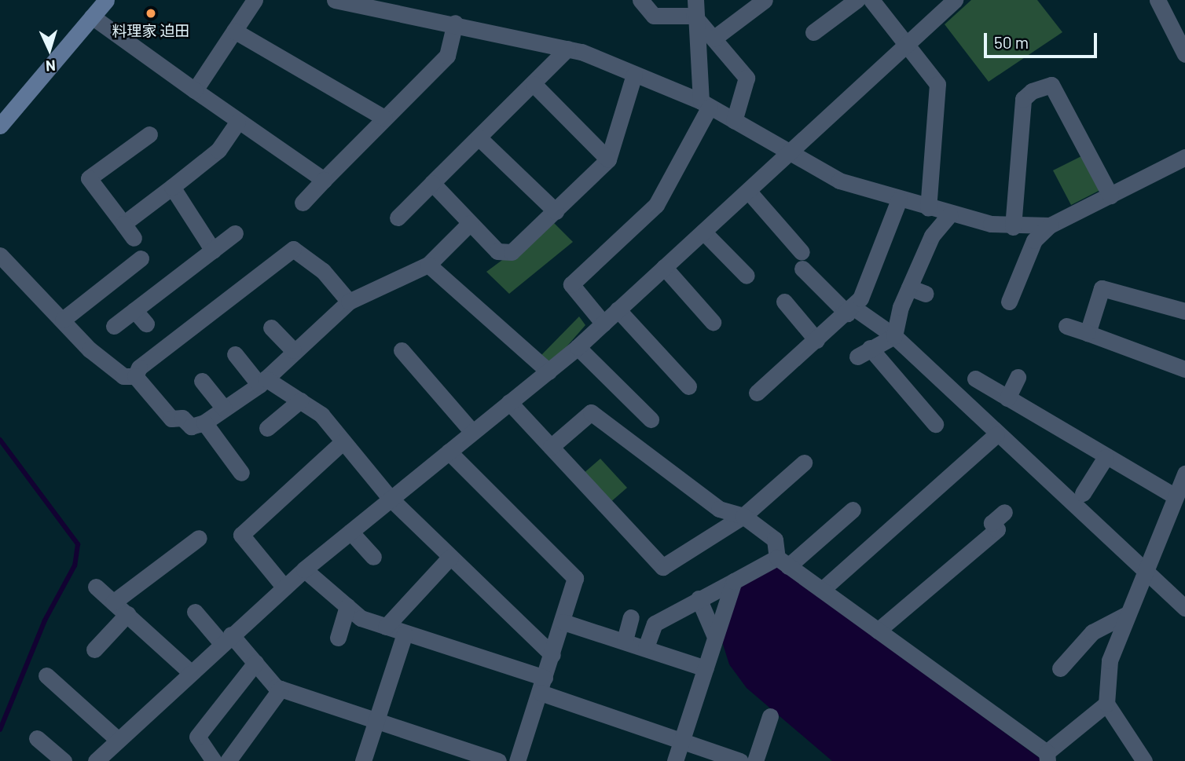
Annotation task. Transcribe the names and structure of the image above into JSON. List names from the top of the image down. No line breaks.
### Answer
{"places":["料理家 迫田"],"scale_bar":"50 m","north":"bottom"}
